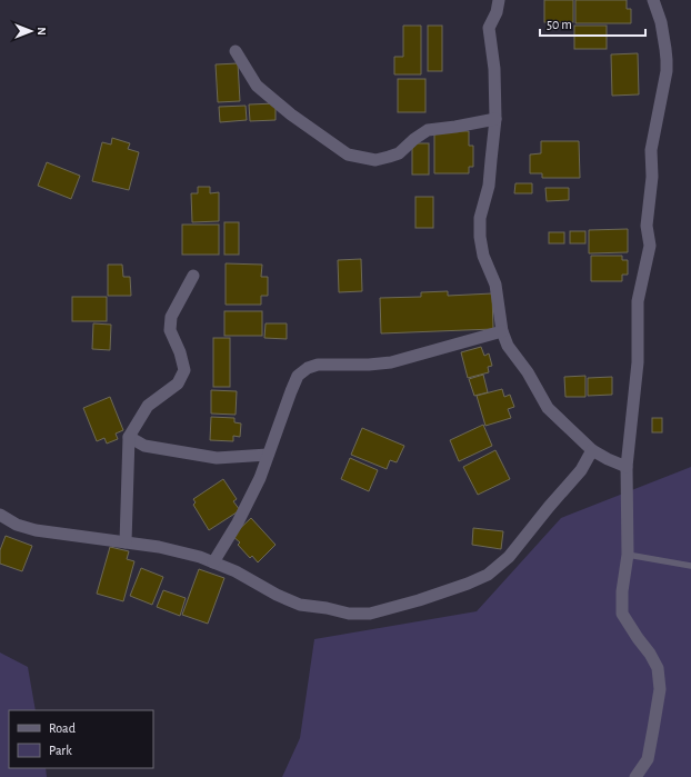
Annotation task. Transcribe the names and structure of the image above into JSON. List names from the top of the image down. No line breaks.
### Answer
{"legend":["Road","Park"],"scale_bar":"50 m","north":"right"}
